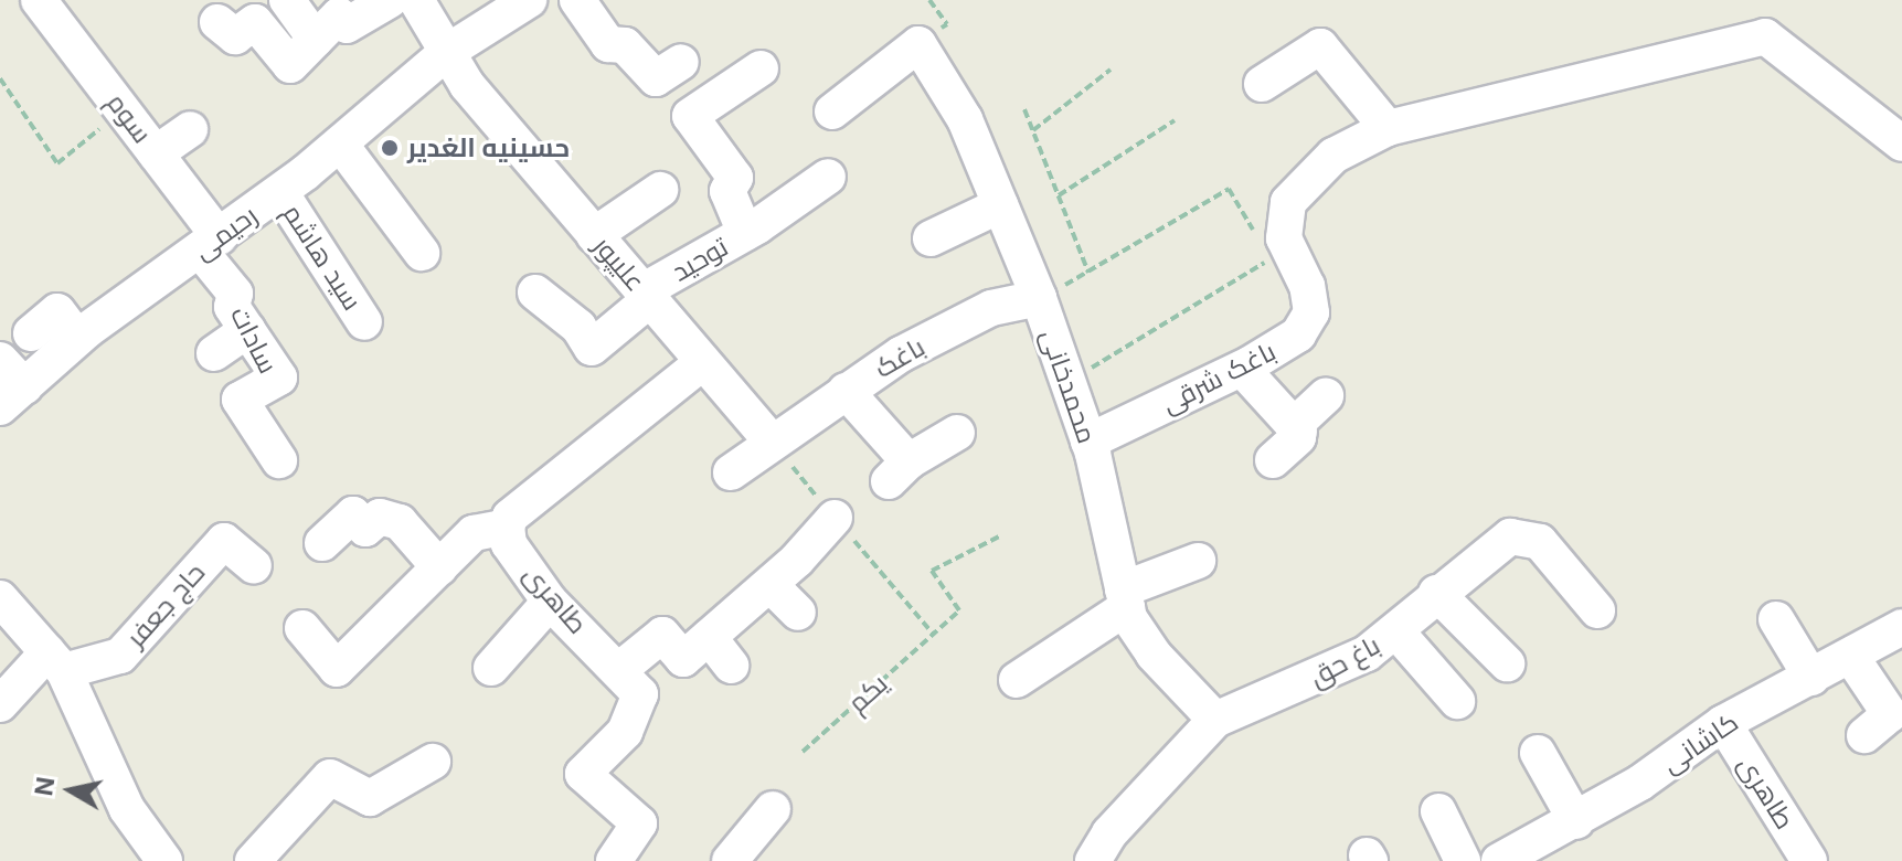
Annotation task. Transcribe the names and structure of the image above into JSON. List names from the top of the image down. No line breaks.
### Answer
{"streets":{"street":["سوم","رحیمی","سید هاشم","توحید","علیپور","سادات","باغک","باغک شرقی","محمدخانی","طاهری","حاج جعفر","باغ حق","کاشانی"],"path":["یکم"]},"crossings":[["سوم","رحیمی"],["سوم","سادات"],["رحیمی","سید هاشم"],["رحیمی","علیپور"],["رحیمی","سادات"],["توحید","علیپور"],["علیپور","باغک"],["باغک","محمدخانی"],["باغک شرقی","محمدخانی"],["محمدخانی","باغ حق"],["طاهری","کاشانی"]],"places":["حسینیه الغدیر"],"north":"left"}
